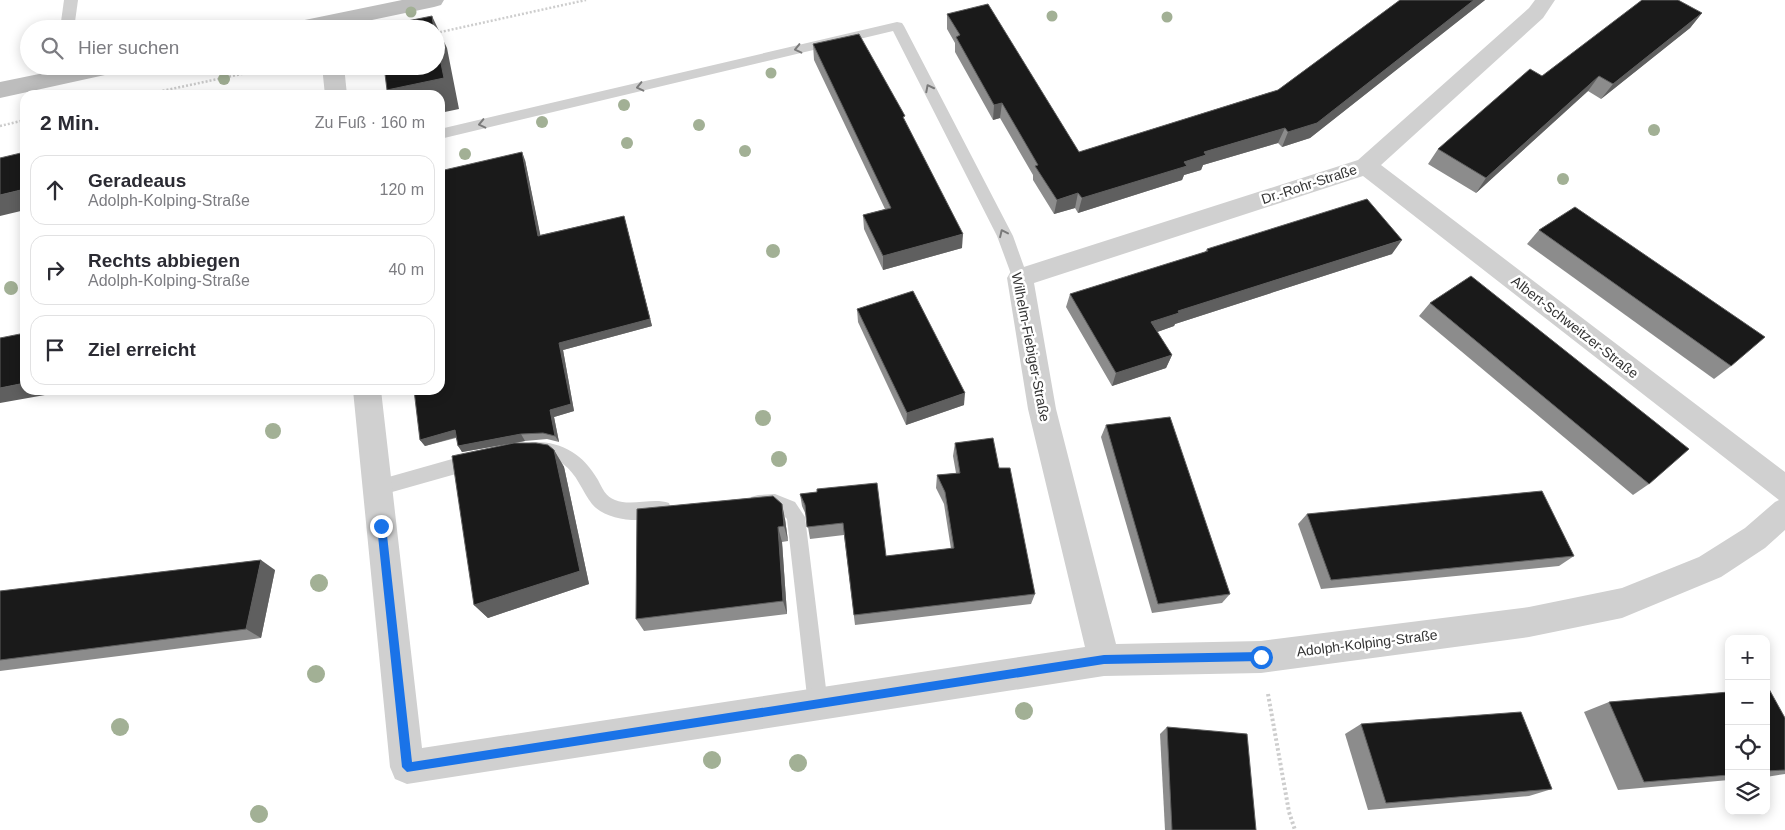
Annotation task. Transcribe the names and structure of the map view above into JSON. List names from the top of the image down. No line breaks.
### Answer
{"streets":{"street":["Dr.-Rohr-Straße","Albert-Schweitzer-Straße","Wilhelm-Fiebiger-Straße","Adolph-Kolping-Straße"]},"crossings":[["Dr.-Rohr-Straße","Albert-Schweitzer-Straße"],["Dr.-Rohr-Straße","Wilhelm-Fiebiger-Straße"],["Wilhelm-Fiebiger-Straße","Adolph-Kolping-Straße"]],"page":{"search":"Hier suchen","heading":["2 Min.","Zu Fuß · 160 m"],"list":[["Geradeaus","Adolph-Kolping-Straße","120 m"],["Rechts abbiegen","Adolph-Kolping-Straße","40 m"],"Ziel erreicht"],"map_buttons":["+","−"]}}
